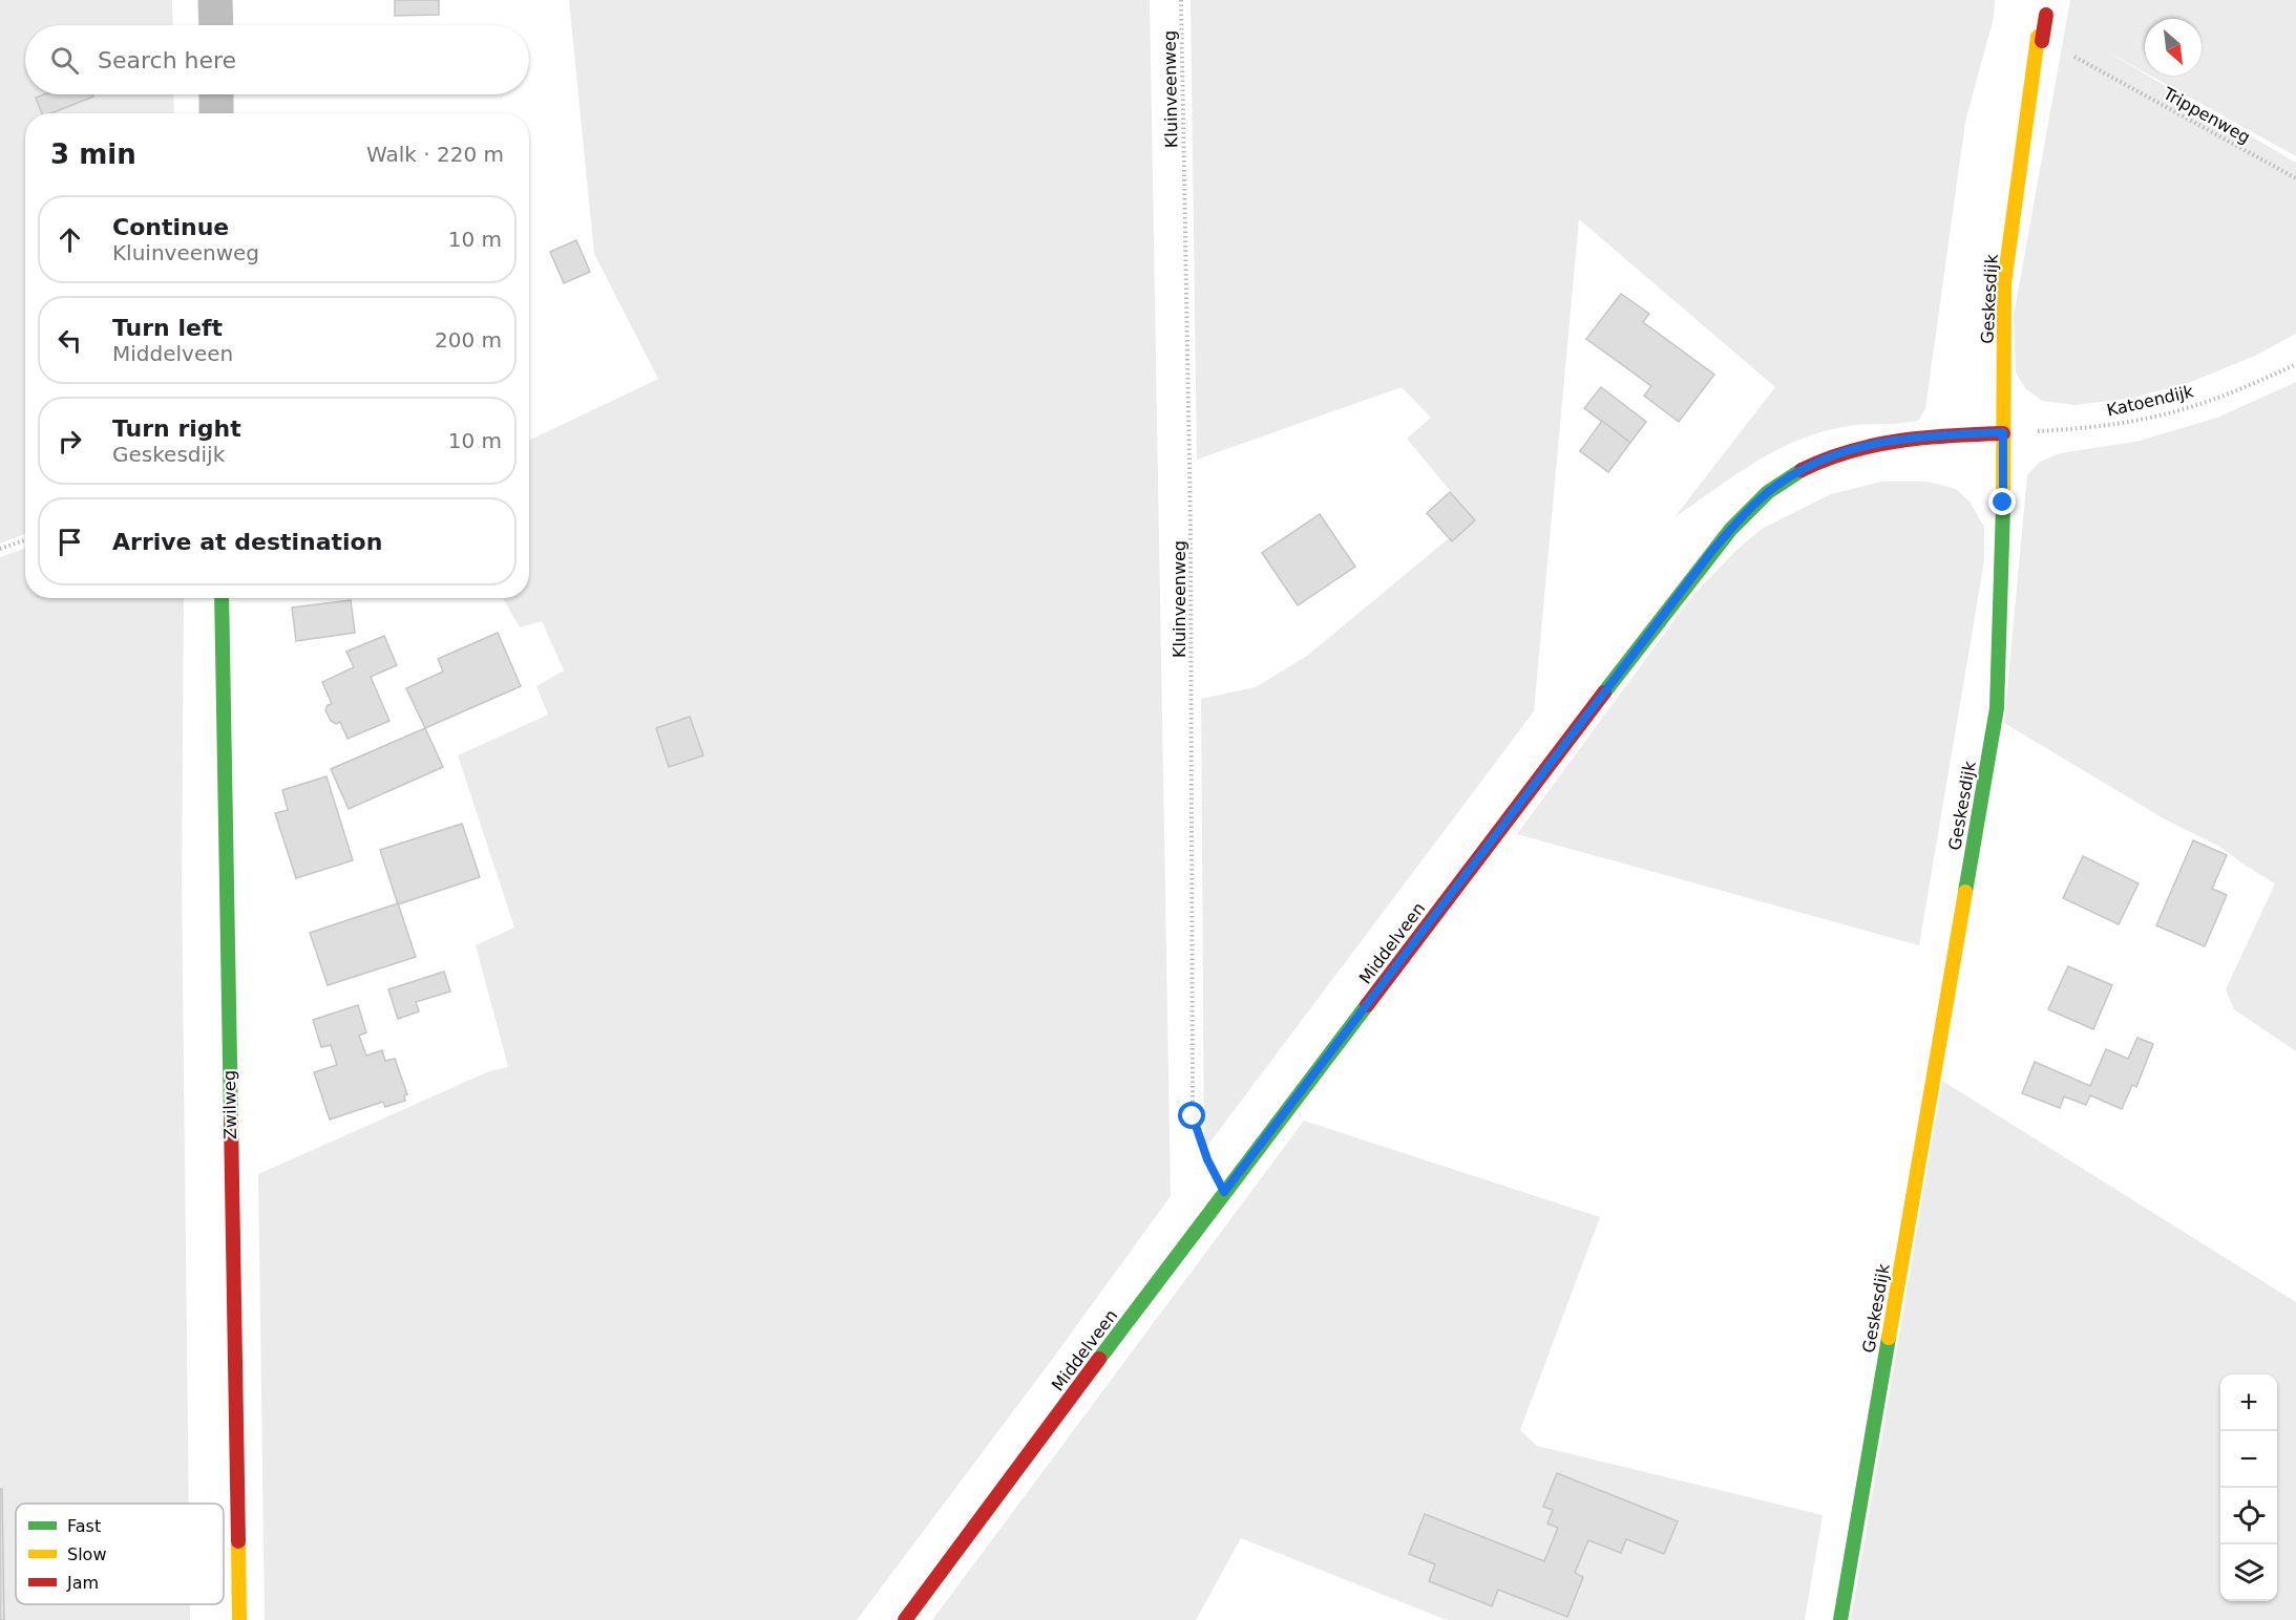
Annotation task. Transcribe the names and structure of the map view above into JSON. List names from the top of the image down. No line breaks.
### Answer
{"streets":{"street":["Geskesdijk","Middelveen","Zwilweg"],"path":["Kluinveenweg","Trippenweg","Katoendijk"]},"crossings":[["Kluinveenweg","Middelveen"],["Trippenweg","Geskesdijk"],["Geskesdijk","Katoendijk"],["Geskesdijk","Middelveen"],["Katoendijk","Middelveen"]],"legend":["Fast","Slow","Jam"],"north":"bottom right","page":{"search":"Search here","heading":["3 min","Walk · 220 m"],"list":[["Continue","Kluinveenweg","10 m"],["Turn left","Middelveen","200 m"],["Turn right","Geskesdijk","10 m"],"Arrive at destination"],"map_buttons":["+","−"]}}
